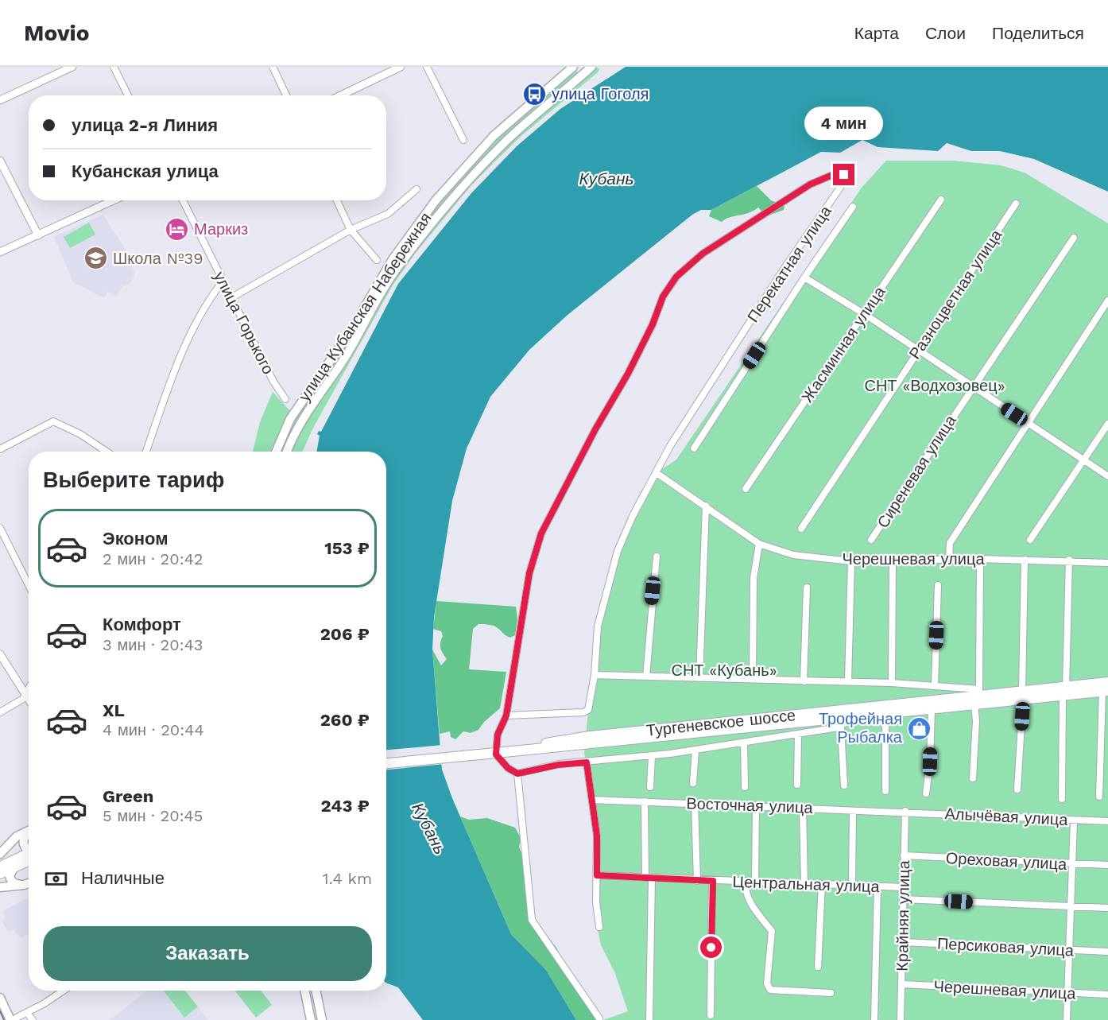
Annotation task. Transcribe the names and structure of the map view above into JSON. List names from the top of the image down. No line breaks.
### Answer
{"streets":{"highway":["Тургеневское шоссе"],"main road":["улица Кубанская Набережная"],"street":["Перекатная улица","Разноцветная улица","улица Горького","Жасминная улица","Сиреневая улица","Черешневая улица","Восточная улица","Алычёвая улица","Ореховая улица","Центральная улица","Крайняя улица","Персиковая улица"]},"crossings":[["Перекатная улица","Черешневая улица"],["Черешневая улица","Крайняя улица"],["Восточная улица","Алычёвая улица"],["Восточная улица","Крайняя улица"],["Алычёвая улица","Крайняя улица"],["Ореховая улица","Крайняя улица"],["Центральная улица","Крайняя улица"],["Крайняя улица","Персиковая улица"]],"water":["Кубань"],"parks":["СНТ «Водхозовец»","СНТ «Кубань»"],"places":{"bus stop":["улица Гоголя"],"hotel":["Маркиз"],"school or university":["Школа №39"],"shop":["Трофейная Рыбалка"]},"page":{"header":"Movio","nav":["Карта","Слои","Поделиться"],"banner":["улица 2-я Линия","Кубанская улица"],"bubble":"4 мин","heading":"Выберите тариф","list":[{"name":"Эконом","note":"2 мин · 20:42","value":"153 ₽"},{"name":"Комфорт","note":"3 мин · 20:43","value":"206 ₽"},{"name":"XL","note":"4 мин · 20:44","value":"260 ₽"},{"name":"Green","note":"5 мин · 20:45","value":"243 ₽"}],"pay":["Наличные","1.4 km"],"buttons":"Заказать"}}
